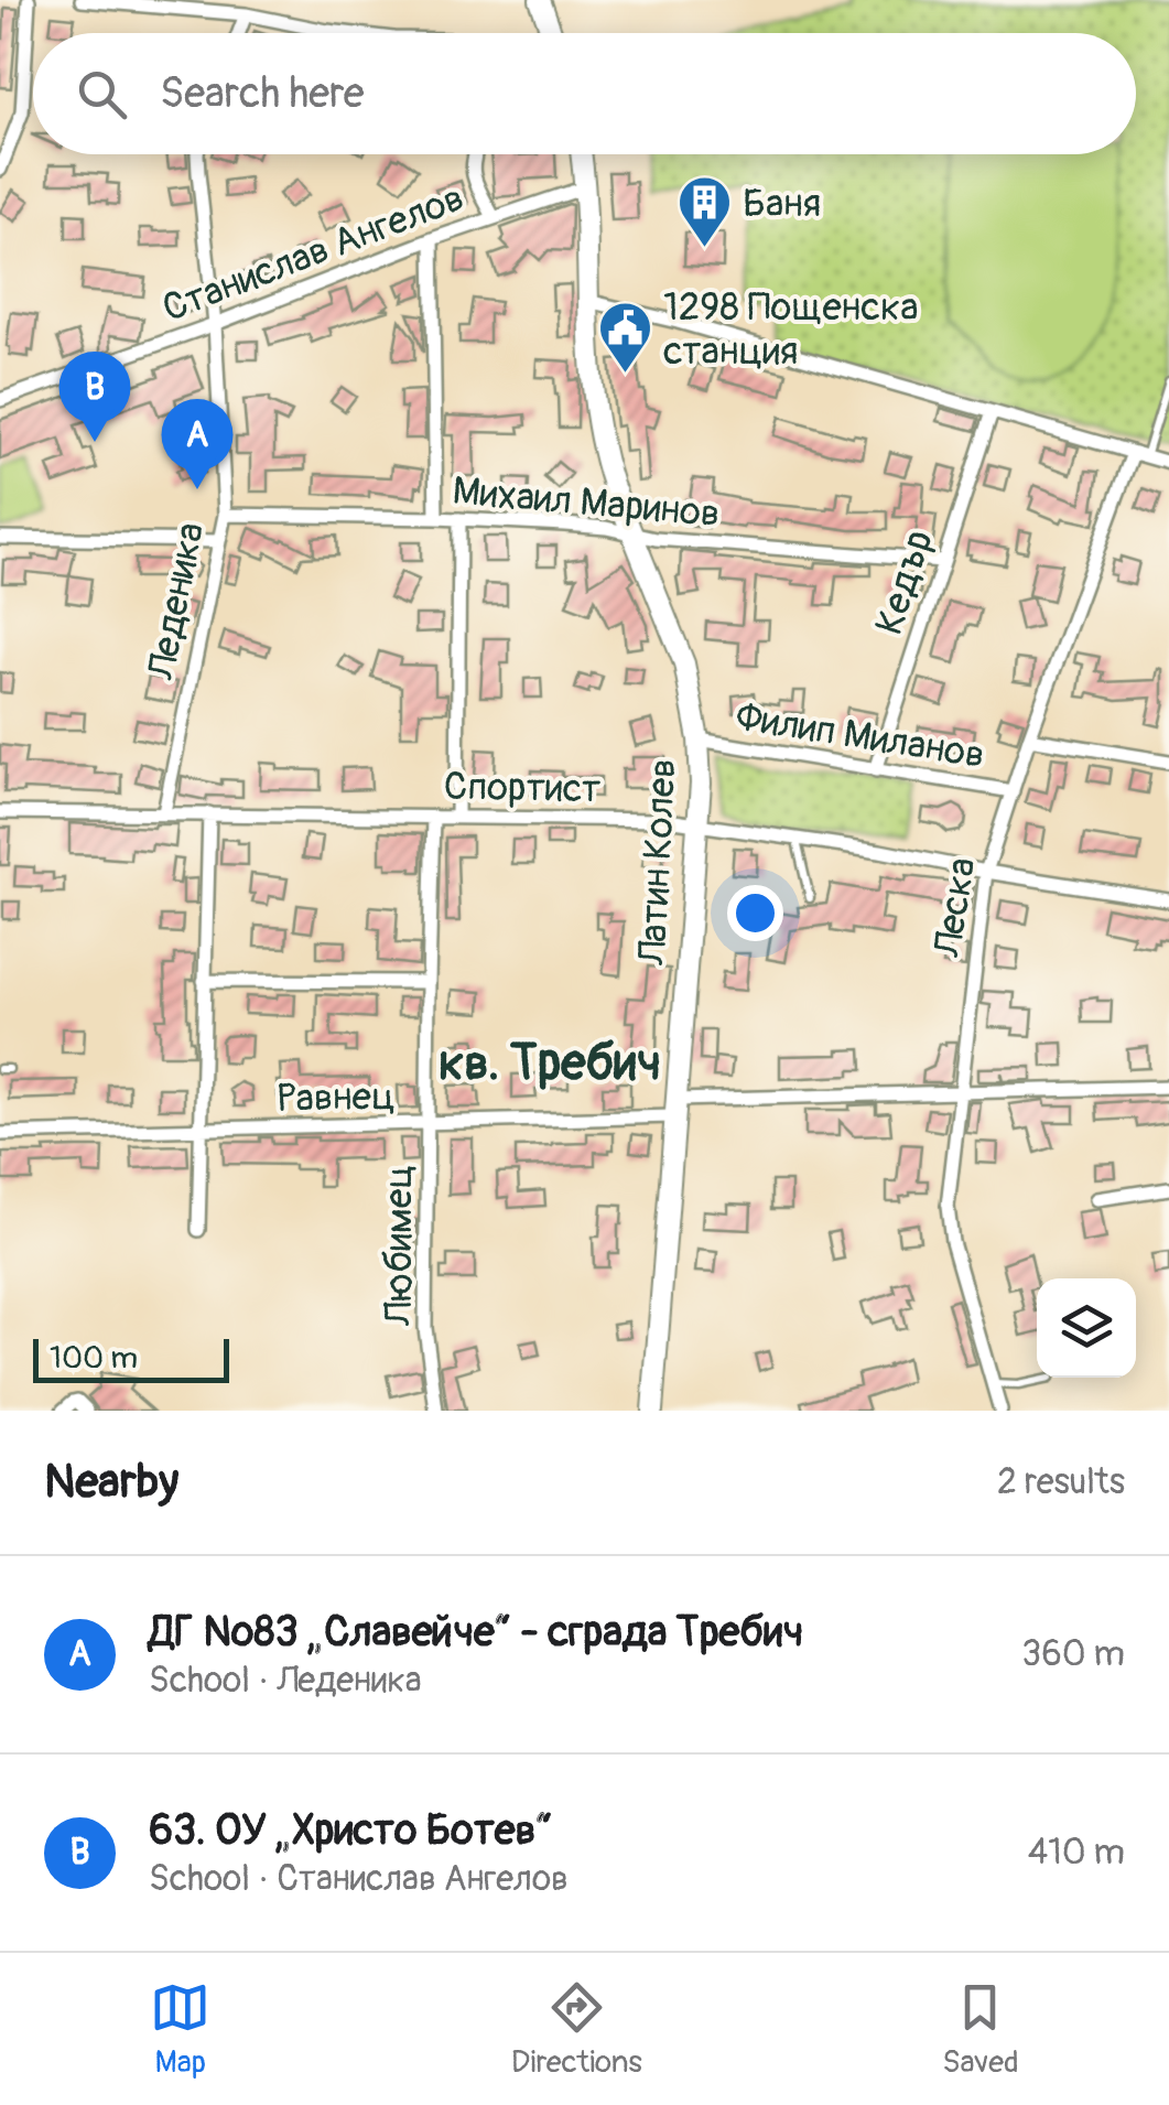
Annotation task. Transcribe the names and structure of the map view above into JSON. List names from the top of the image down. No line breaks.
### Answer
{"streets":{"main road":["Латин Колев"],"street":["Станислав Ангелов","Михаил Маринов","Кедър","Леденика","Филип Миланов","Спортист","Леска","Равнец","Любимец"]},"crossings":[["Станислав Ангелов","Леденика"],["Станислав Ангелов","Латин Колев"],["Михаил Маринов","Кедър"],["Михаил Маринов","Леденика"],["Михаил Маринов","Латин Колев"],["Кедър","Филип Миланов"],["Леденика","Спортист"],["Филип Миланов","Латин Колев"],["Филип Миланов","Леска"],["Спортист","Латин Колев"],["Спортист","Леска"],["Спортист","Любимец"],["Латин Колев","Равнец"],["Леска","Равнец"],["Равнец","Любимец"]],"districts":["кв. Требич"],"places":{"building":["Баня"],"public building":["1298 Пощенска станция"]},"scale_bar":"100 m","page":{"search":"Search here","pins":["B","A"],"scale":"100 m","heading":["Nearby","2 results"],"list":[{"mark":"A","name":"ДГ №83 „Славейче“ - сграда Требич","note":"School · Леденика","value":"360 m"},{"mark":"B","name":"63. ОУ „Христо Ботев“","note":"School · Станислав Ангелов","value":"410 m"}],"nav":["Map","Directions","Saved"]}}
